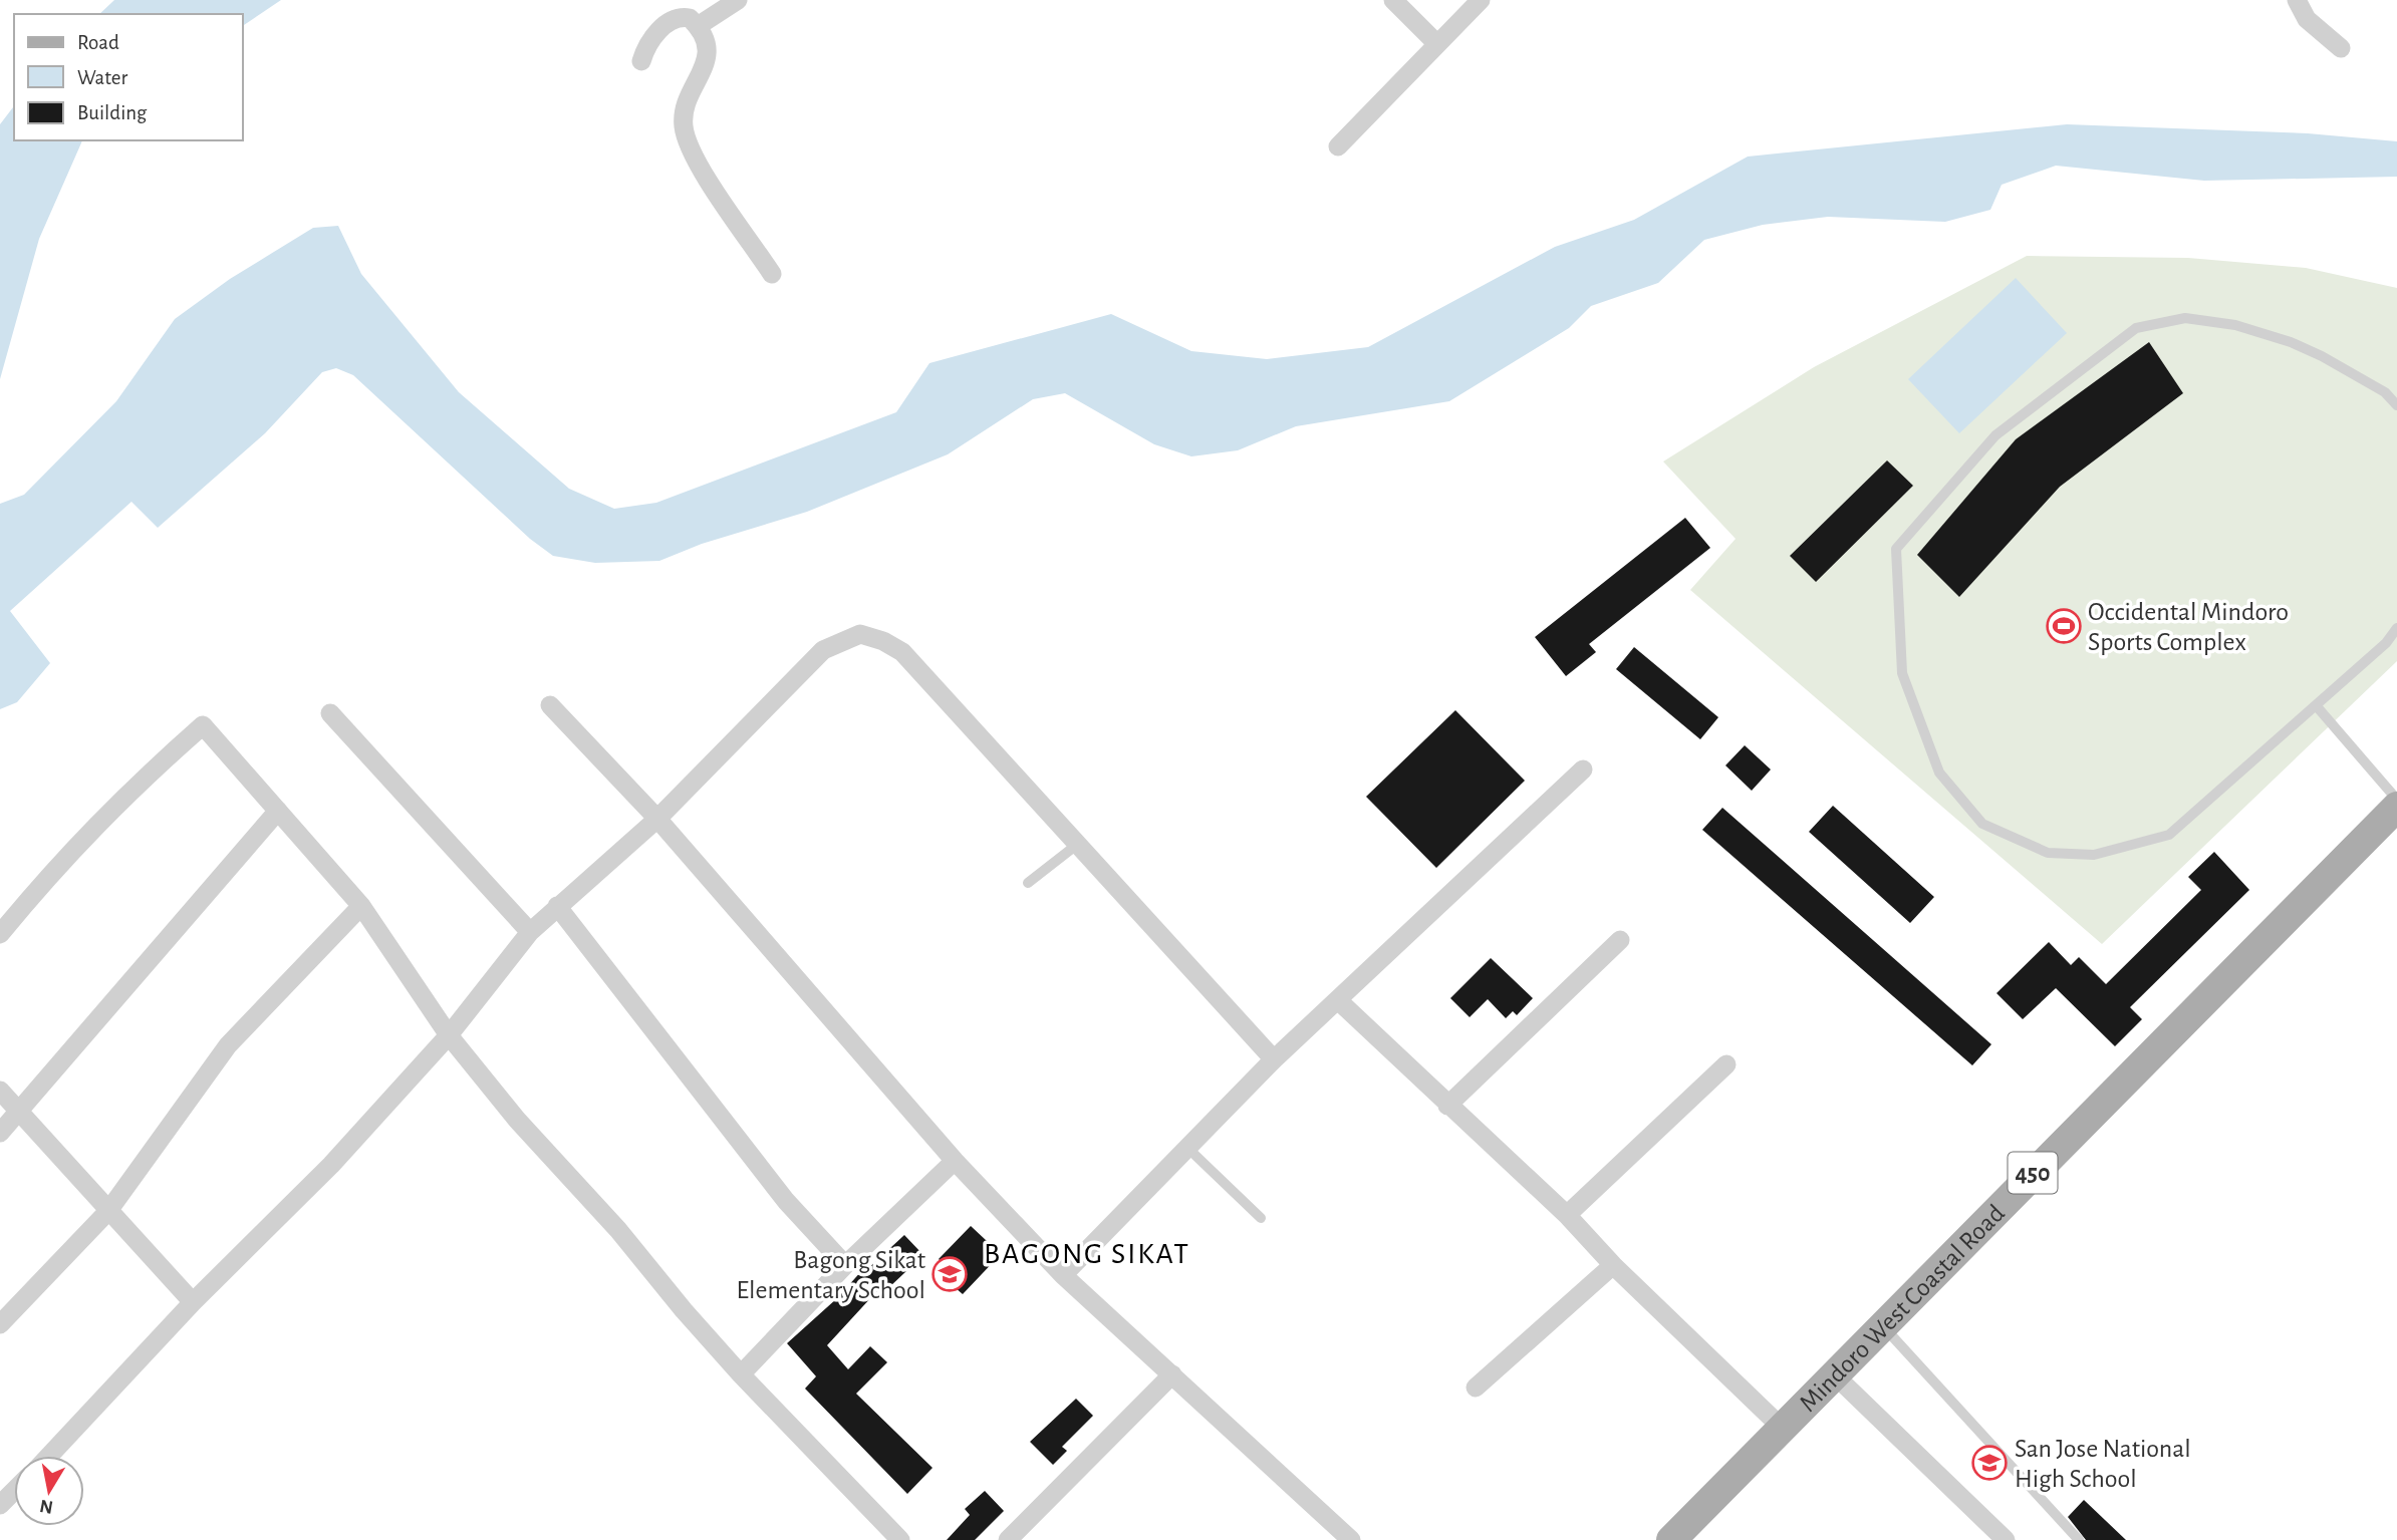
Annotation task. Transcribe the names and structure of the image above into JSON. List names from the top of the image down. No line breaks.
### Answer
{"streets":{"main road":["450","Mindoro West Coastal Road"]},"districts":["BAGONG SIKAT"],"places":{"sports":["Occidental Mindoro Sports Complex"],"school or university":["Bagong Sikat Elementary School","San Jose National High School"]},"legend":["Road","Water","Building"],"north":"bottom"}
